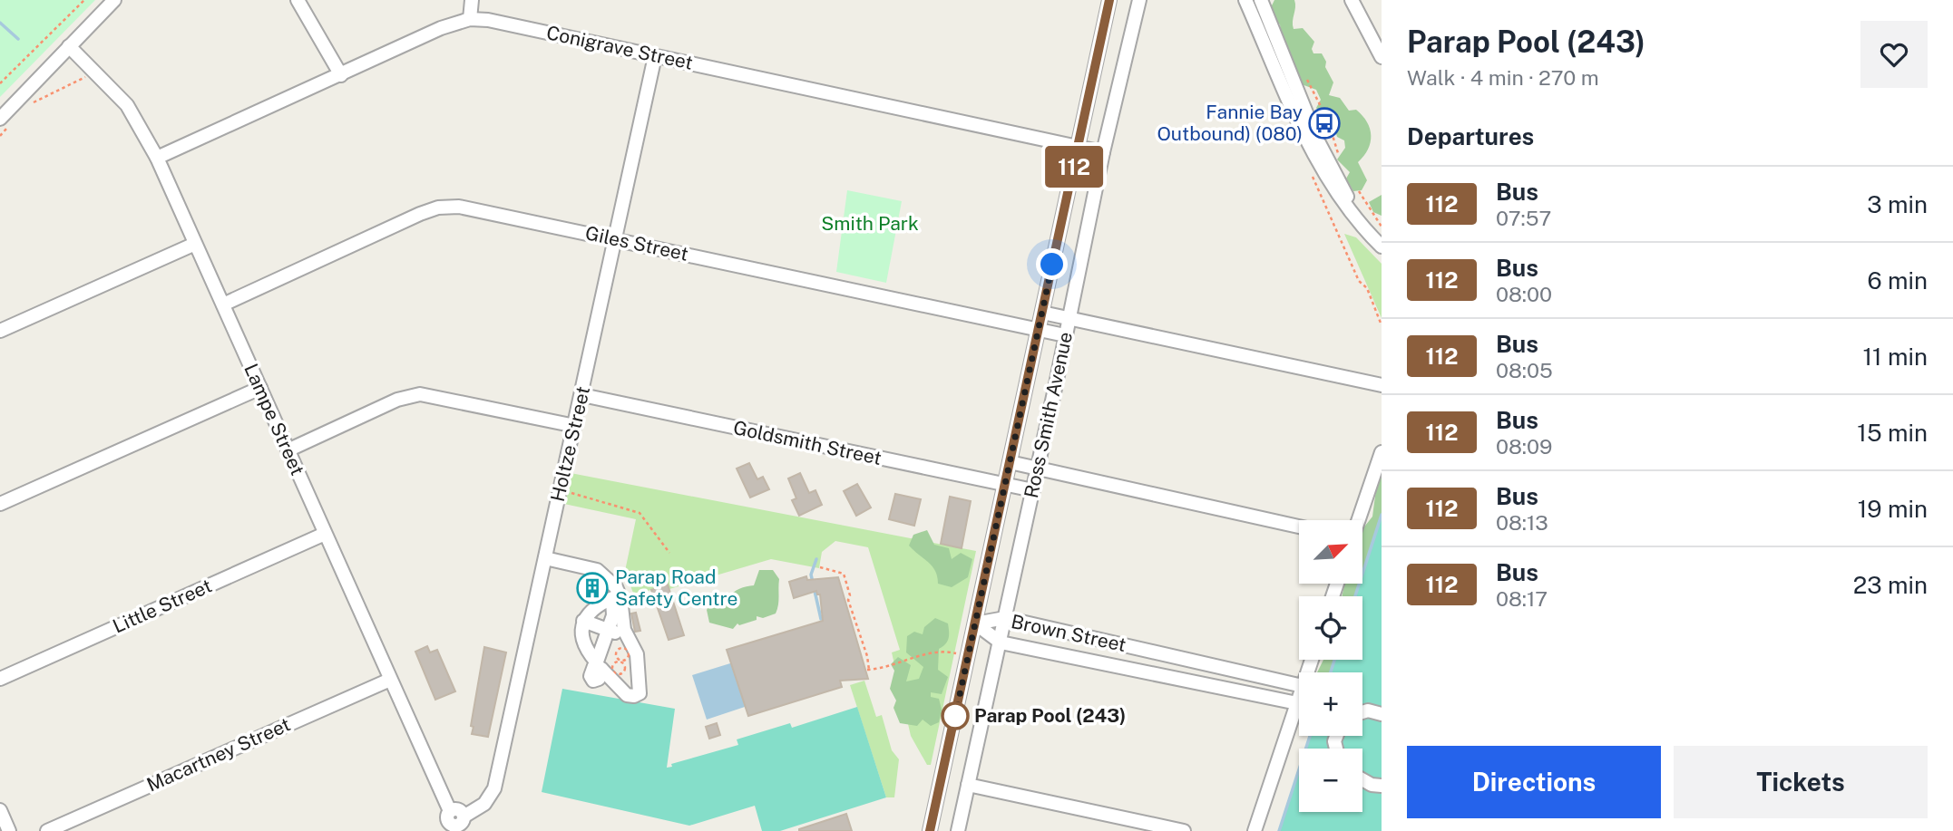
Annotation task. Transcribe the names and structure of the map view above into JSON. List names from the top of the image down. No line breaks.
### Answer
{"streets":{"street":["Conigrave Street","Giles Street","Ross Smith Avenue","Lampe Street","Goldsmith Street","Holtze Street","Little Street","Brown Street","Macartney Street"]},"crossings":[["Conigrave Street","Ross Smith Avenue"],["Conigrave Street","Lampe Street"],["Conigrave Street","Holtze Street"],["Giles Street","Ross Smith Avenue"],["Giles Street","Lampe Street"],["Giles Street","Holtze Street"],["Ross Smith Avenue","Goldsmith Street"],["Ross Smith Avenue","Brown Street"],["Lampe Street","Holtze Street"],["Lampe Street","Little Street"],["Lampe Street","Macartney Street"],["Goldsmith Street","Holtze Street"]],"parks":["Smith Park"],"places":{"bus stop":["Fannie Bay Outbound) (080)"],"building":["Parap Road Safety Centre"],"other":["Parap Pool (243)"]},"lines":["bus line 112"],"north":"top right","page":{"on_map":"112","heading":[["Parap Pool (243)","Walk · 4 min · 270 m"],"Departures"],"list":[{"mark":"112","name":"Bus","note":"07:57","value":"3 min"},{"mark":"112","name":"Bus","note":"08:00","value":"6 min"},{"mark":"112","name":"Bus","note":"08:05","value":"11 min"},{"mark":"112","name":"Bus","note":"08:09","value":"15 min"},{"mark":"112","name":"Bus","note":"08:13","value":"19 min"},{"mark":"112","name":"Bus","note":"08:17","value":"23 min"}],"map_buttons":["+","−"],"buttons":["Directions","Tickets"]}}
